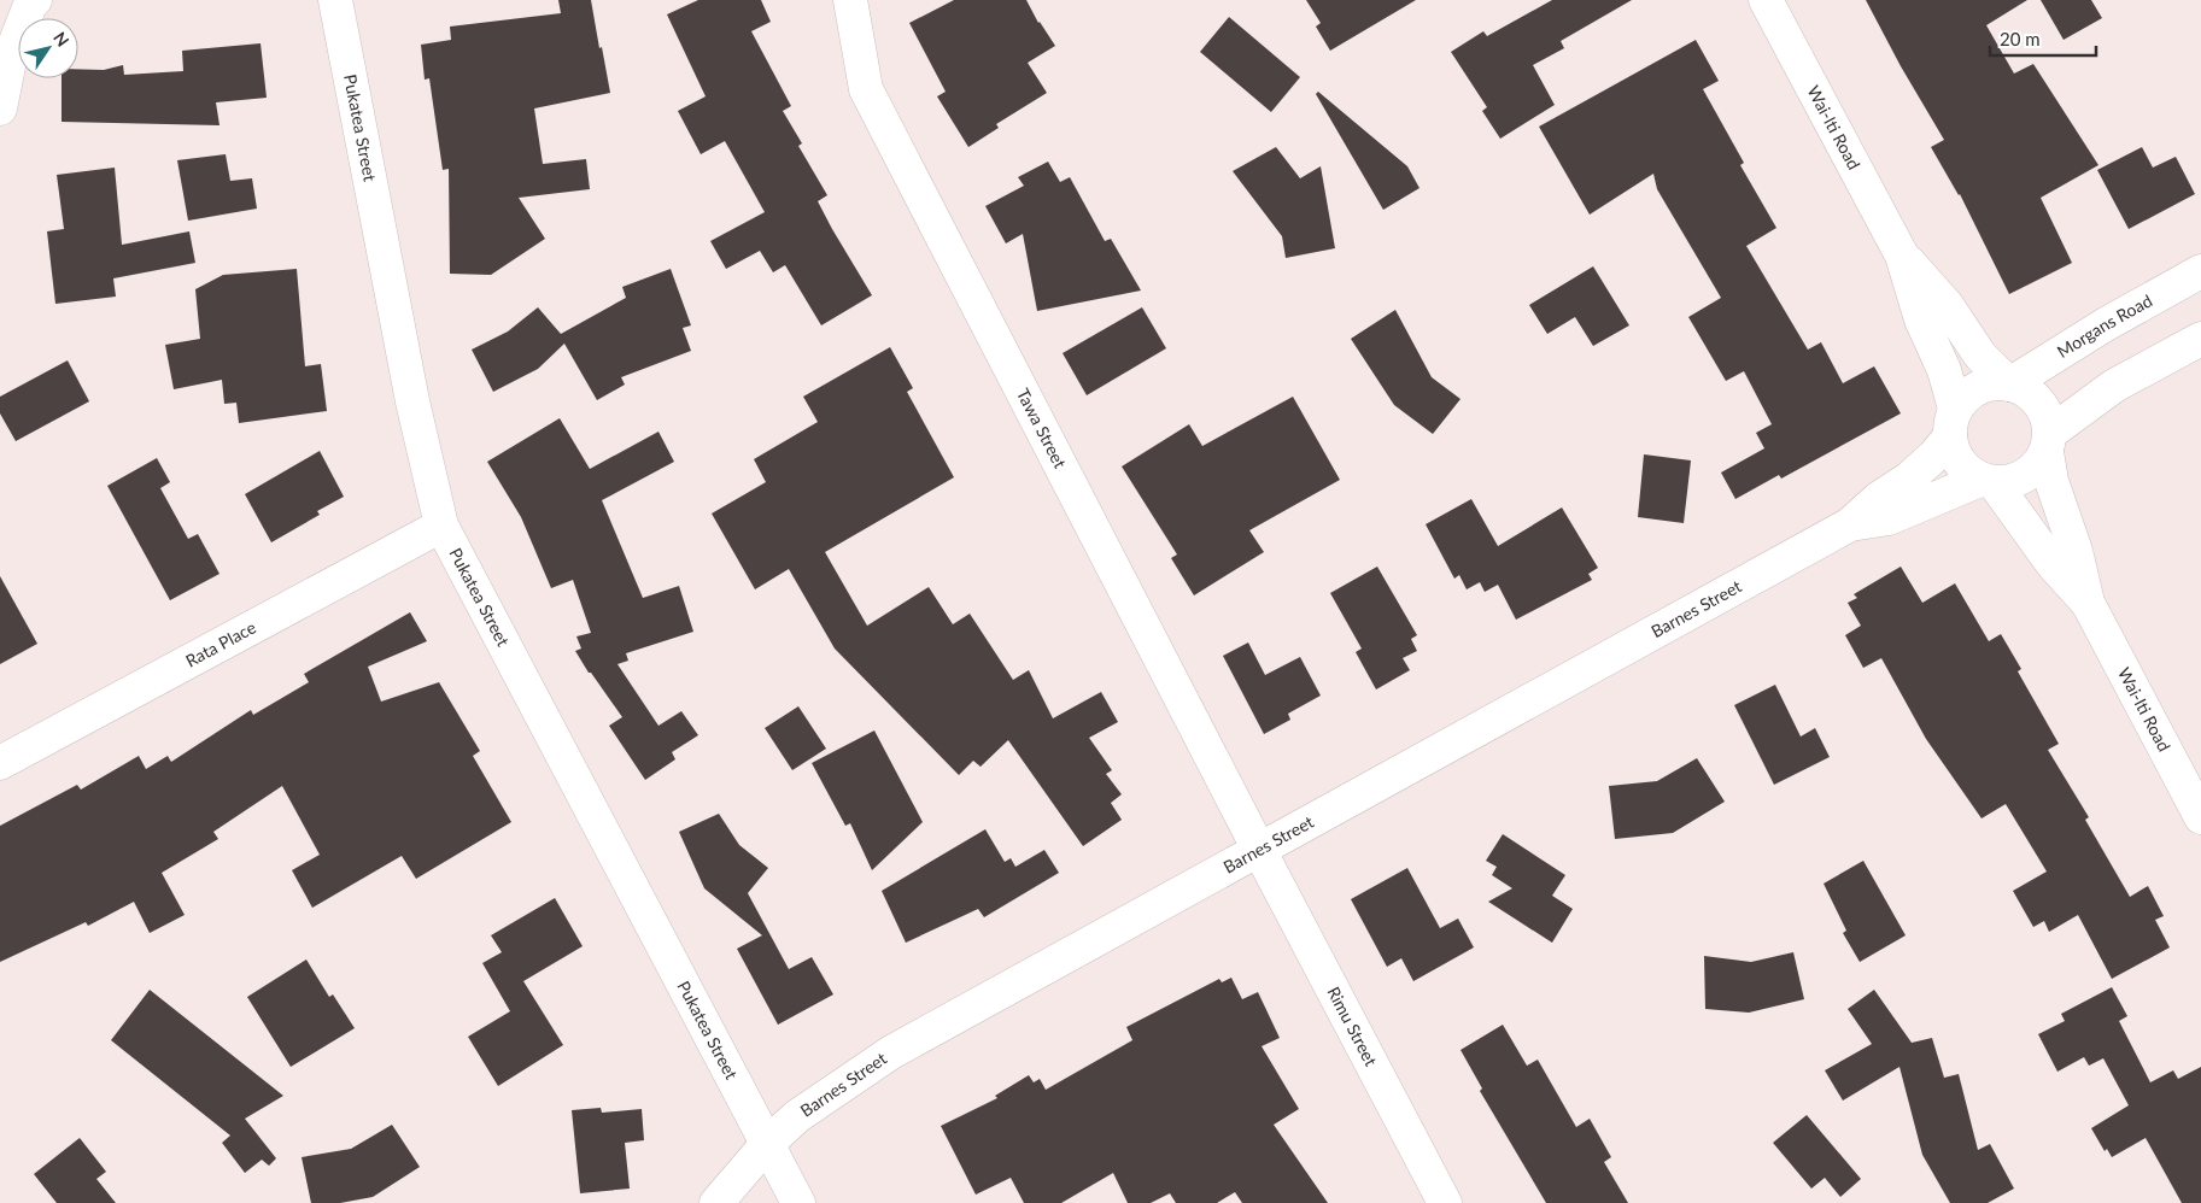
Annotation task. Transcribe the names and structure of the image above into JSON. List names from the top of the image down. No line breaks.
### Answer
{"streets":{"street":["Pukatea Street","Wai-Iti Road","Morgans Road","Tawa Street","Barnes Street","Rata Place","Rimu Street"]},"crossings":[["Pukatea Street","Barnes Street"],["Pukatea Street","Rata Place"],["Wai-Iti Road","Morgans Road"],["Wai-Iti Road","Barnes Street"],["Morgans Road","Barnes Street"],["Tawa Street","Barnes Street"],["Tawa Street","Rimu Street"],["Barnes Street","Rimu Street"]],"scale_bar":"20 m","north":"top right"}
